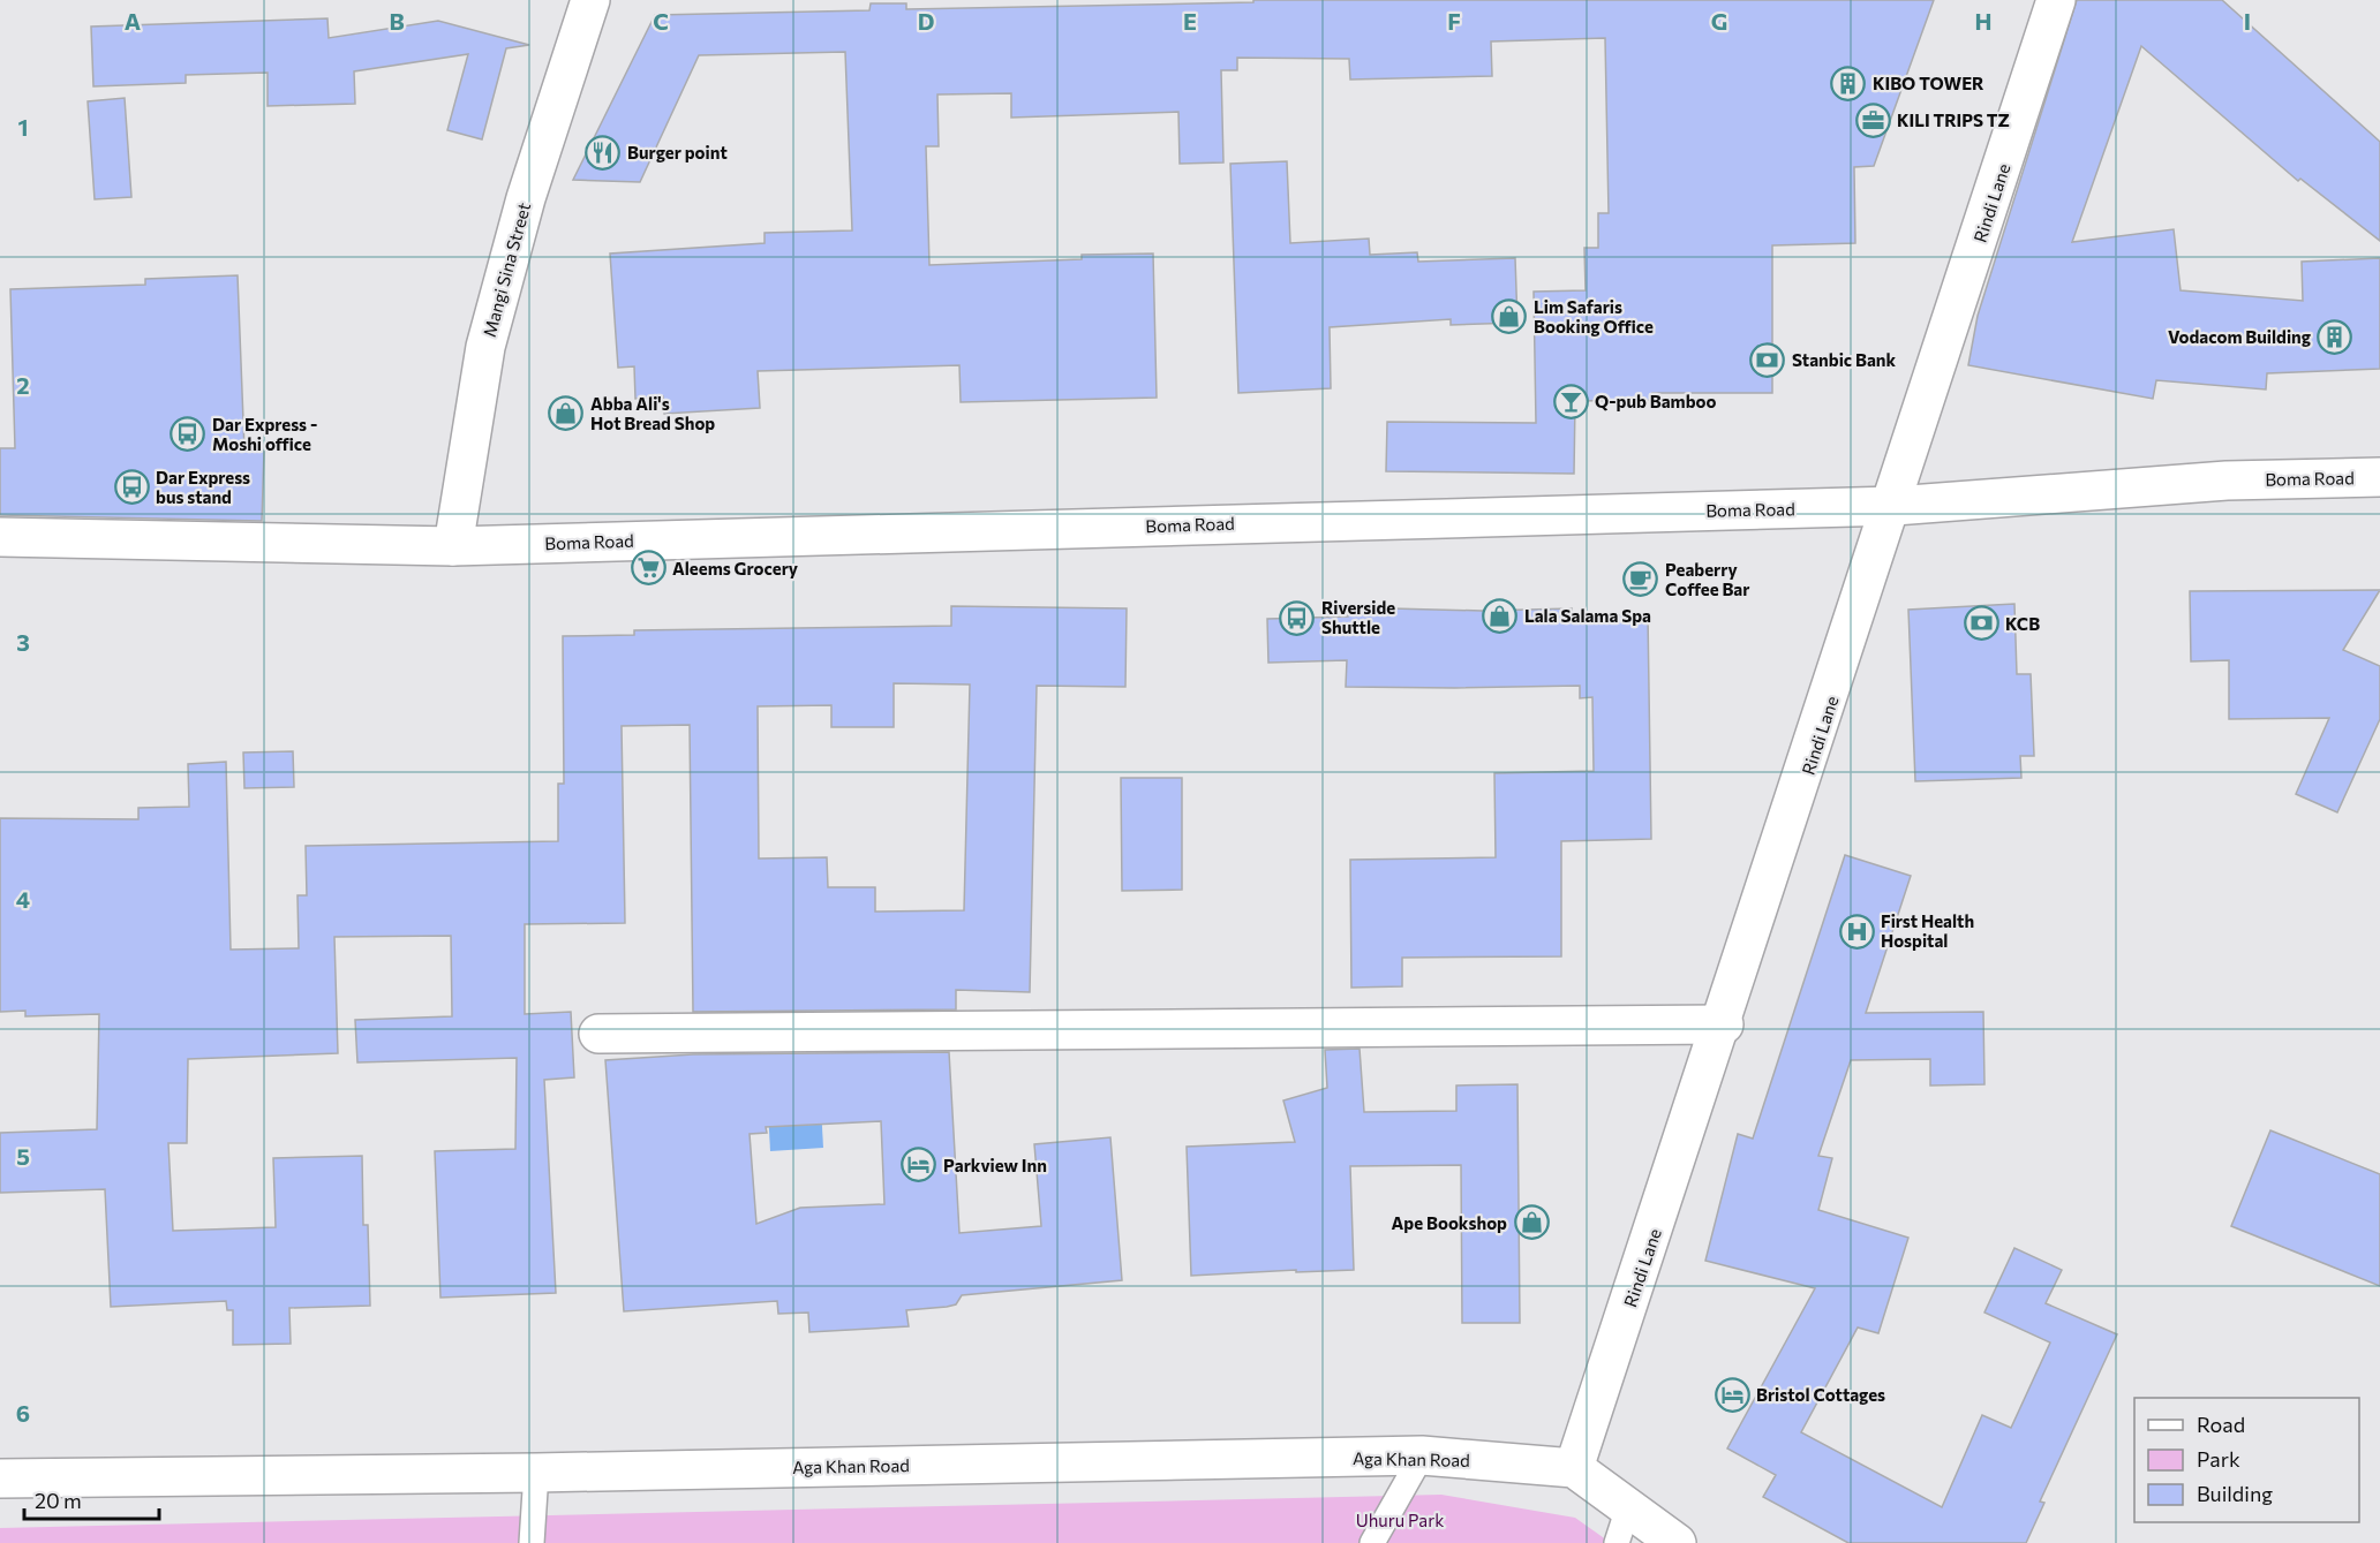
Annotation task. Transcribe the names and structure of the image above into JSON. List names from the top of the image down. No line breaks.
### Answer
{"streets":{"street":["Rindi Lane","Mangi Sina Street","Boma Road","Aga Khan Road"]},"crossings":[["Rindi Lane","Boma Road"],["Rindi Lane","Aga Khan Road"],["Mangi Sina Street","Boma Road"]],"parks":["Uhuru Park"],"places":{"building":["KIBO TOWER","Vodacom Building"],"office":["KILI TRIPS TZ"],"restaurant":["Burger point"],"shop":["Lim Safaris Booking Office","Abba Ali's Hot Bread Shop","Lala Salama Spa","Ape Bookshop"],"bank":["Stanbic Bank","KCB"],"bar":["Q-pub Bamboo"],"bus stop":["Dar Express - Moshi office","Dar Express bus stand","Riverside Shuttle"],"supermarket":["Aleems Grocery"],"cafe":["Peaberry Coffee Bar"],"hospital":["First Health Hospital"],"hotel":["Parkview Inn","Bristol Cottages"]},"legend":["Road","Park","Building"],"scale_bar":"20 m","grid":{"columns":["A","B","C","D","E","F","G","H","I"],"rows":["1","2","3","4","5","6"]}}
